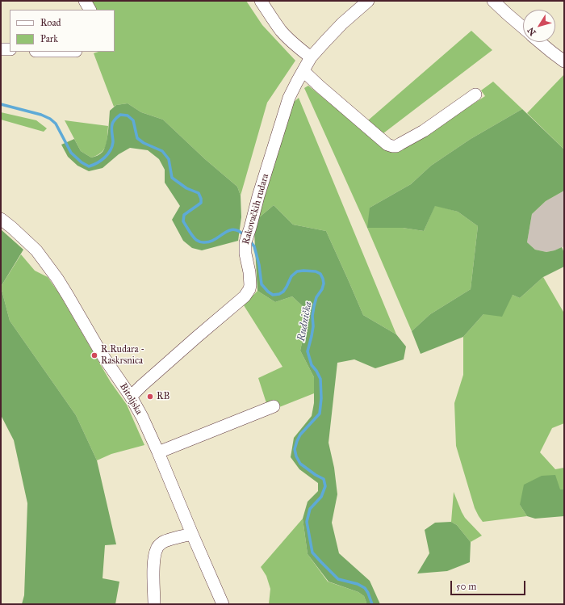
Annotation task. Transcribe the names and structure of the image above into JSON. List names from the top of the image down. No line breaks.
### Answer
{"streets":{"street":["Rakovačkih rudara","Bitoljska"]},"crossings":[["Rakovačkih rudara","Bitoljska"]],"water":["Rudnička"],"places":["R.Rudara - Raskrsnica","RB"],"legend":["Road","Park"],"scale_bar":"50 m","north":"bottom left"}
